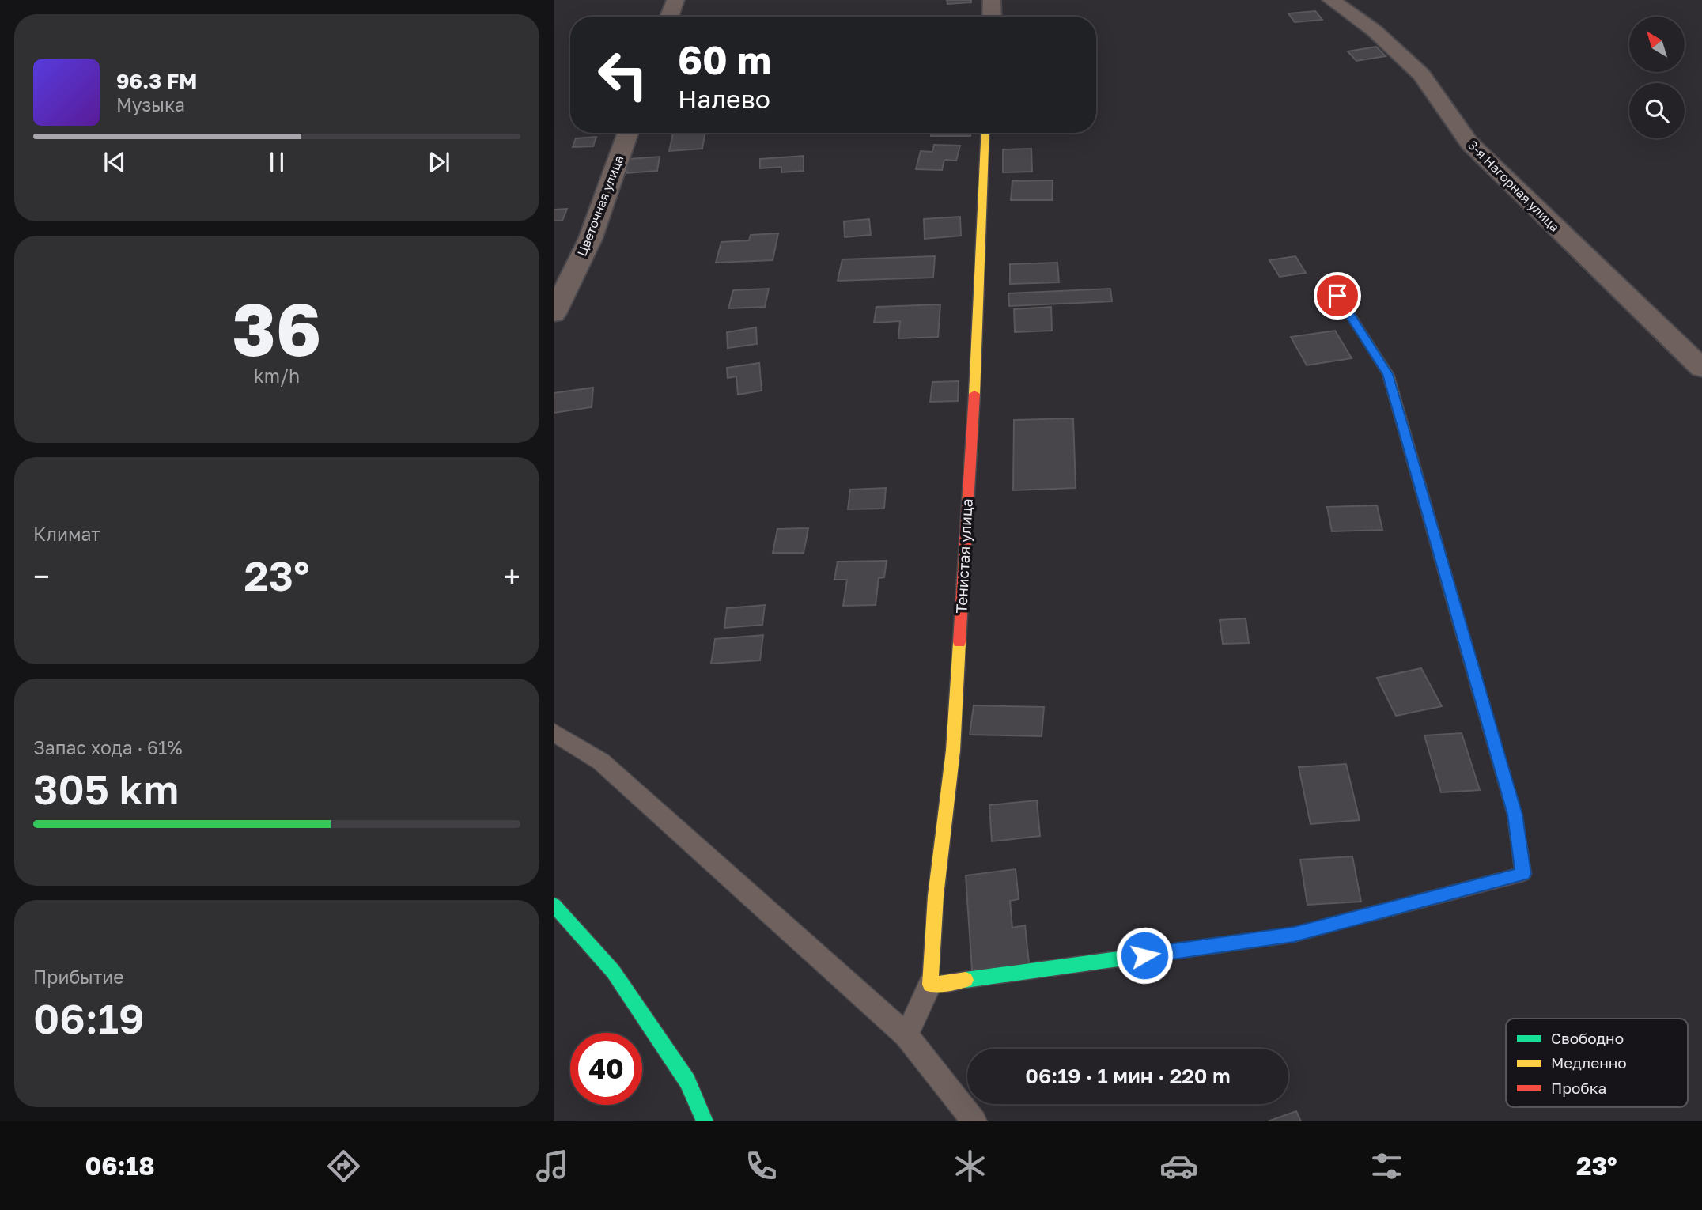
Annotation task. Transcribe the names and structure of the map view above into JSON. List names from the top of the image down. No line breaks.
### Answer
{"streets":{"street":["3-я Нагорная улица","Цветочная улица","Тенистая улица"]},"legend":["Свободно","Медленно","Пробка"],"north":"top left","page":{"turn":["60 m","Налево"],"song":["96.3 FM","Музыка"],"tile":[["36","km/h"],"Климат",["Запас хода · 61%","305 km"],["Прибытие","06:19"]],"heat":["−","23°","+"],"limit":"40","trip":"06:19 · 1 мин · 220 m","tabs":["06:18","23°"]}}
